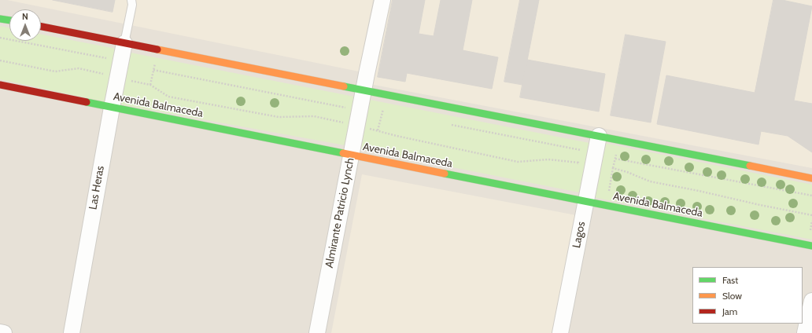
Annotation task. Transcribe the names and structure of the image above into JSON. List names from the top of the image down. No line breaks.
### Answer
{"streets":{"main road":["Avenida Balmaceda"],"street":["Las Heras","Almirante Patricio Lynch","Lagos"]},"crossings":[["Avenida Balmaceda","Las Heras"],["Avenida Balmaceda","Almirante Patricio Lynch"],["Avenida Balmaceda","Lagos"]],"legend":["Fast","Slow","Jam"],"north":"top"}
